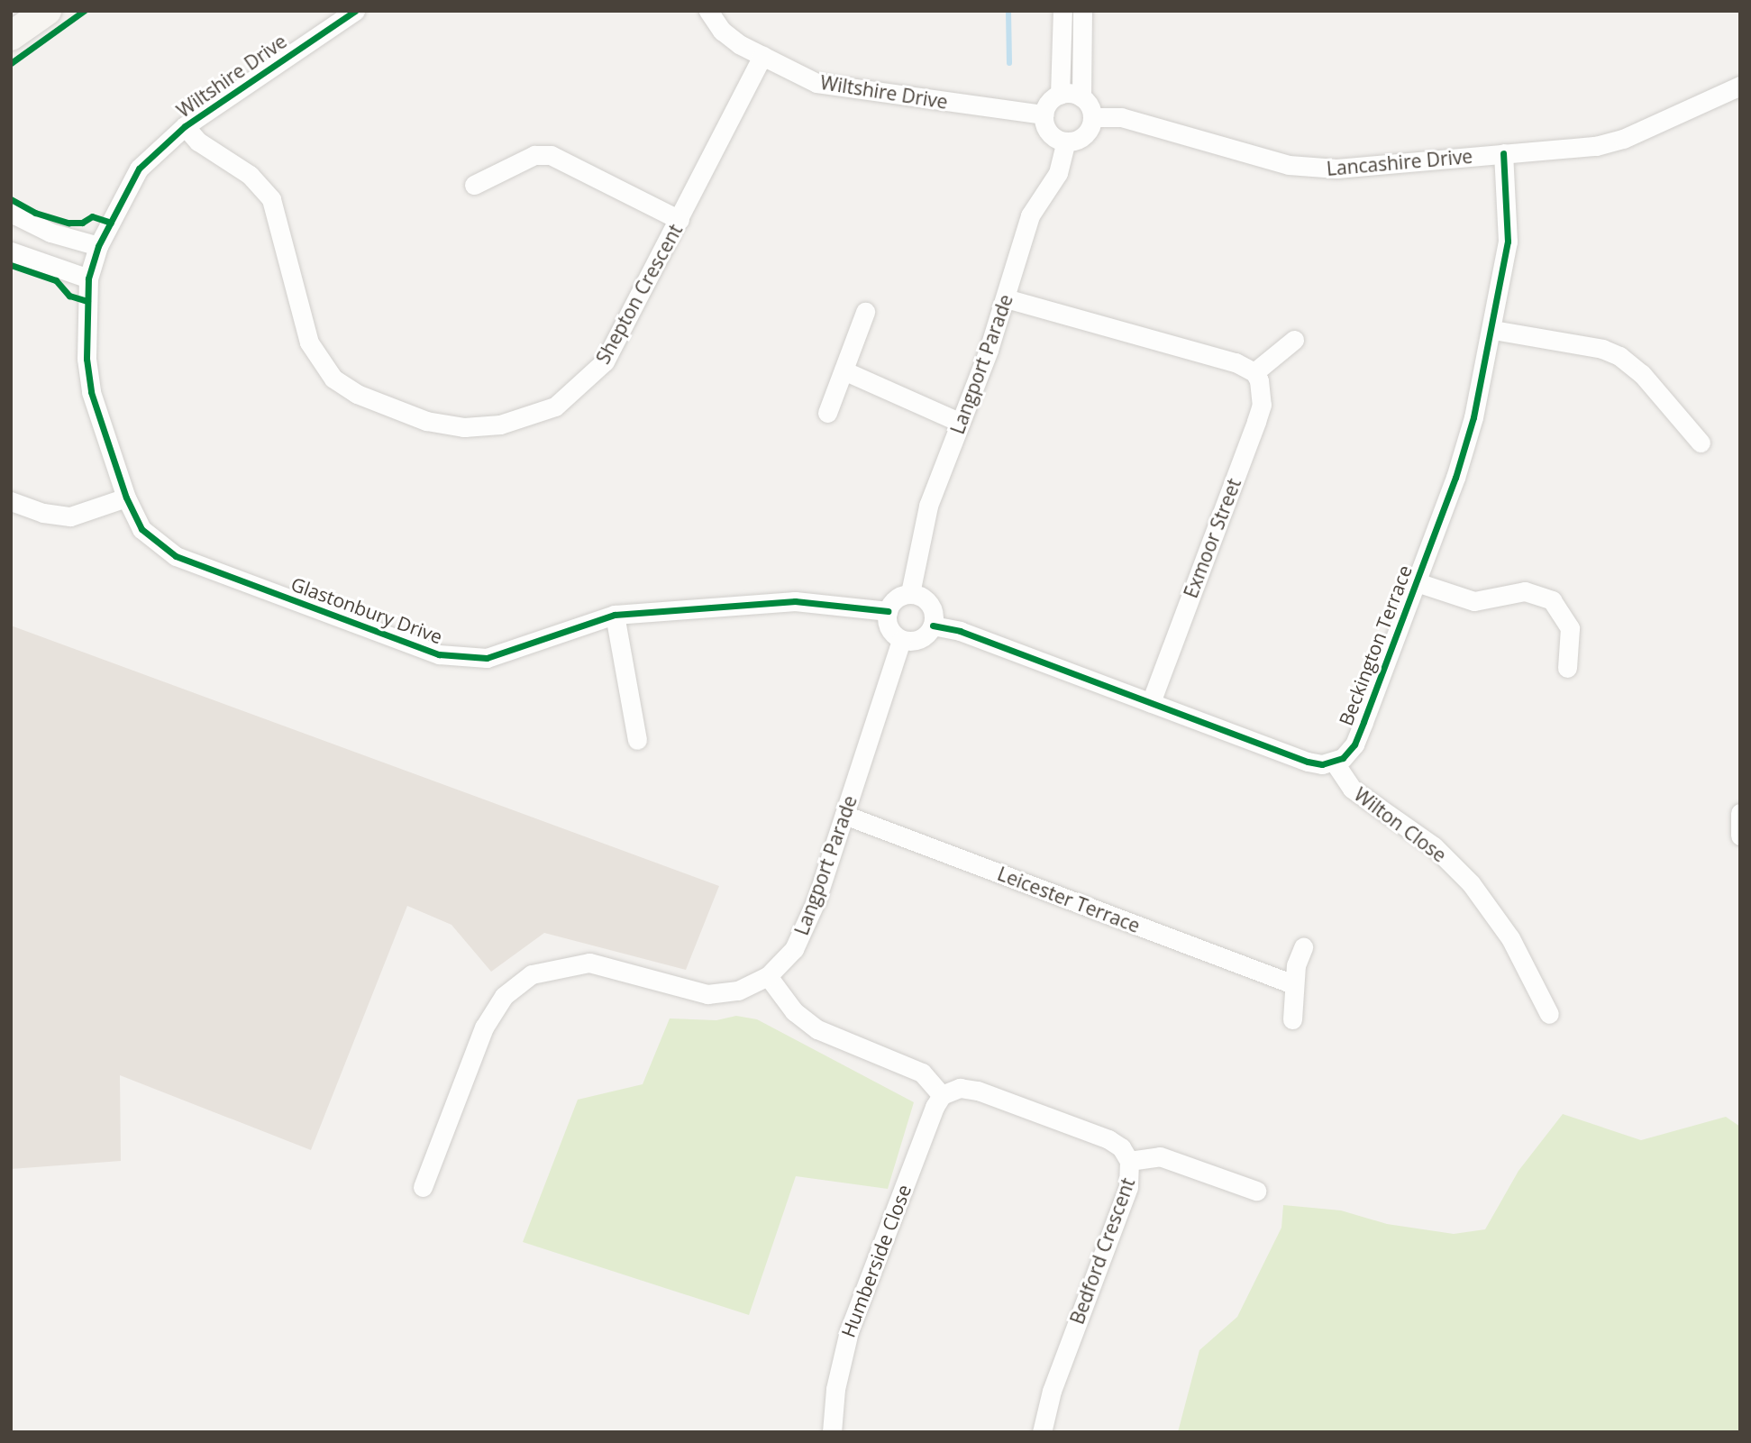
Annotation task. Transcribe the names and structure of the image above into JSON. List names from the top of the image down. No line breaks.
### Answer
{"streets":{"street":["Wiltshire Drive","Lancashire Drive","Shepton Crescent","Langport Parade","Exmoor Street","Glastonbury Drive","Beckington Terrace","Wilton Close","Leicester Terrace","Bedford Crescent","Humberside Close"]},"crossings":[["Wiltshire Drive","Lancashire Drive"],["Wiltshire Drive","Shepton Crescent"],["Wiltshire Drive","Langport Parade"],["Wiltshire Drive","Glastonbury Drive"],["Lancashire Drive","Langport Parade"],["Lancashire Drive","Beckington Terrace"],["Langport Parade","Glastonbury Drive"],["Langport Parade","Leicester Terrace"],["Beckington Terrace","Wilton Close"],["Bedford Crescent","Humberside Close"]]}
